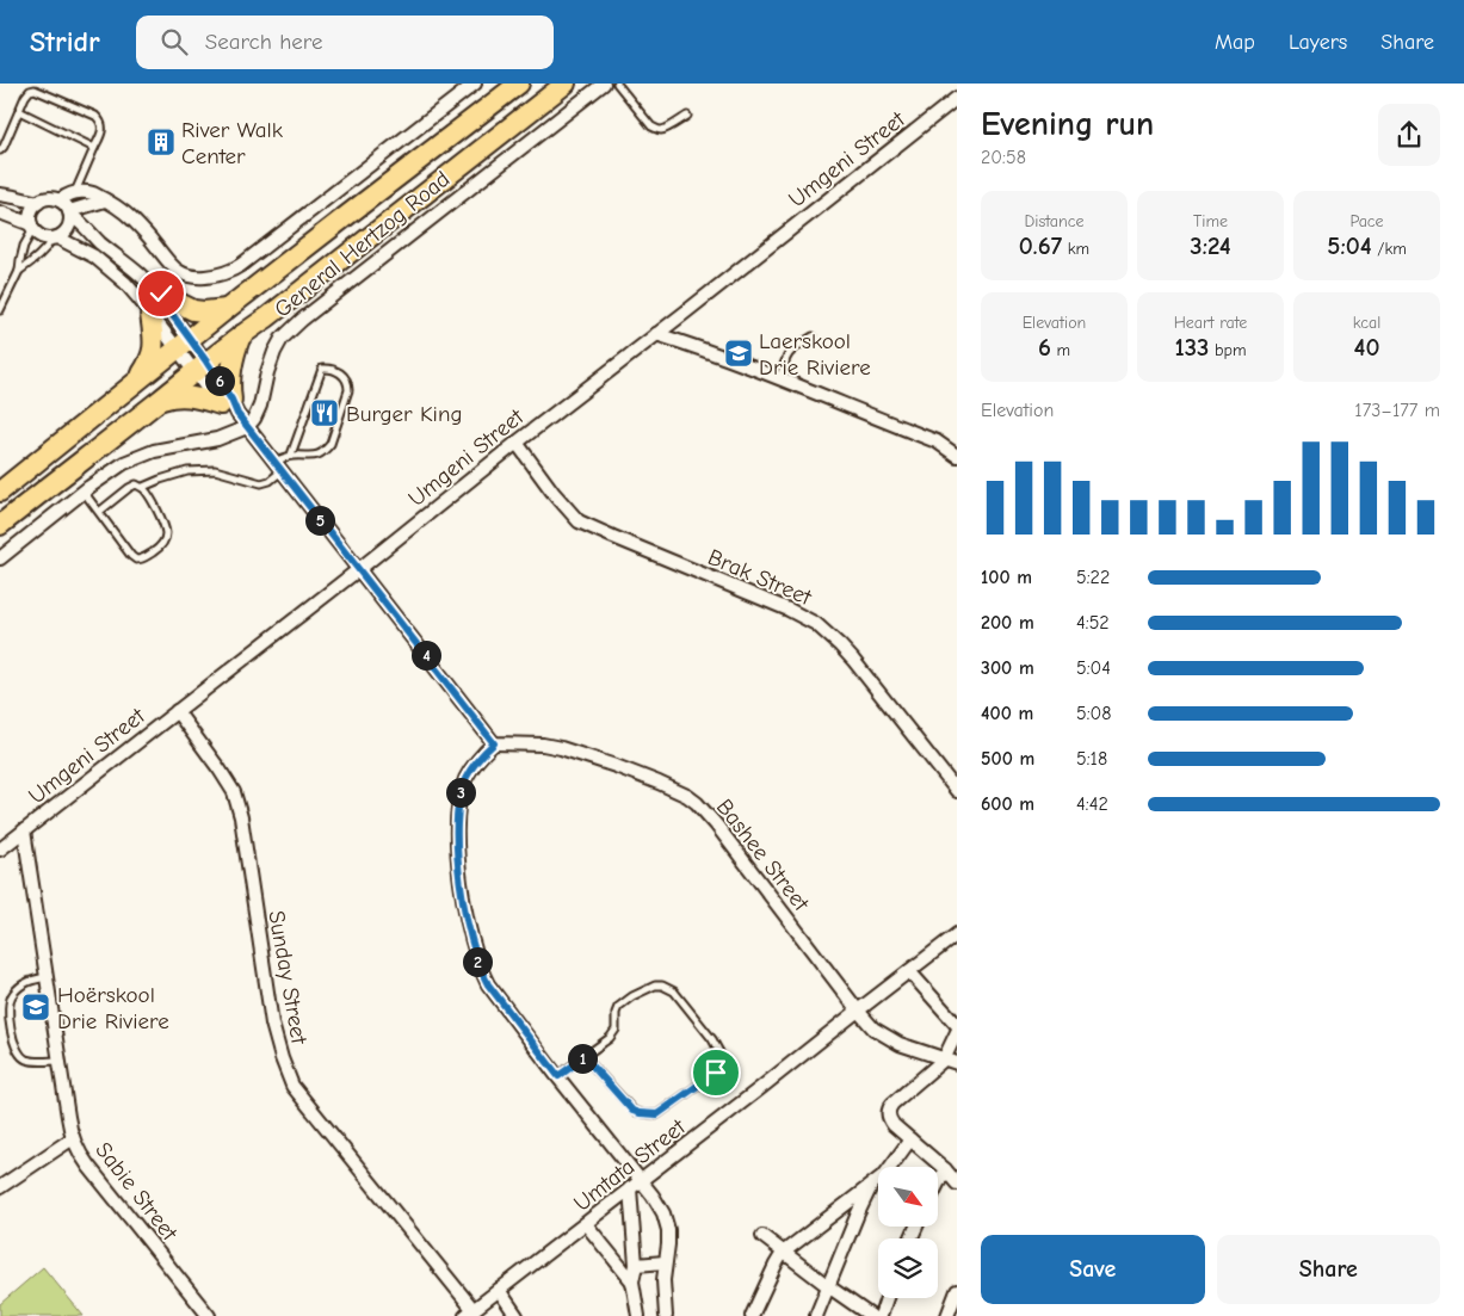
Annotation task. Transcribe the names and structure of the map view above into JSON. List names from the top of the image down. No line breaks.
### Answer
{"streets":{"main road":["General Hertzog Road"],"street":["Umgeni Street","Brak Street","Bashee Street","Sunday Street","Umtata Street","Sabie Street"]},"crossings":[["Umgeni Street","Brak Street"],["Umgeni Street","Sunday Street"],["Umgeni Street","Sabie Street"],["Bashee Street","Umtata Street"],["Sunday Street","Umtata Street"]],"places":{"building":["River Walk Center"],"school or university":["Laerskool Drie Riviere","Hoërskool Drie Riviere"],"restaurant":["Burger King"]},"north":"bottom right","page":{"header":"Stridr","search":"Search here","nav":["Map","Layers","Share"],"heading":["Evening run","20:58"],"stats":[["Distance","0.67 km"],["Time","3:24"],["Pace","5:04 /km"],["Elevation","6 m"],["Heart rate","133 bpm"],["kcal","40"]],"pins":["6","5","4","3","2","1"],"chart":["Elevation","173–177 m"],"list":[{"name":"100 m","note":"5:22"},{"name":"200 m","note":"4:52"},{"name":"300 m","note":"5:04"},{"name":"400 m","note":"5:08"},{"name":"500 m","note":"5:18"},{"name":"600 m","note":"4:42"}],"buttons":["Save","Share"]}}
